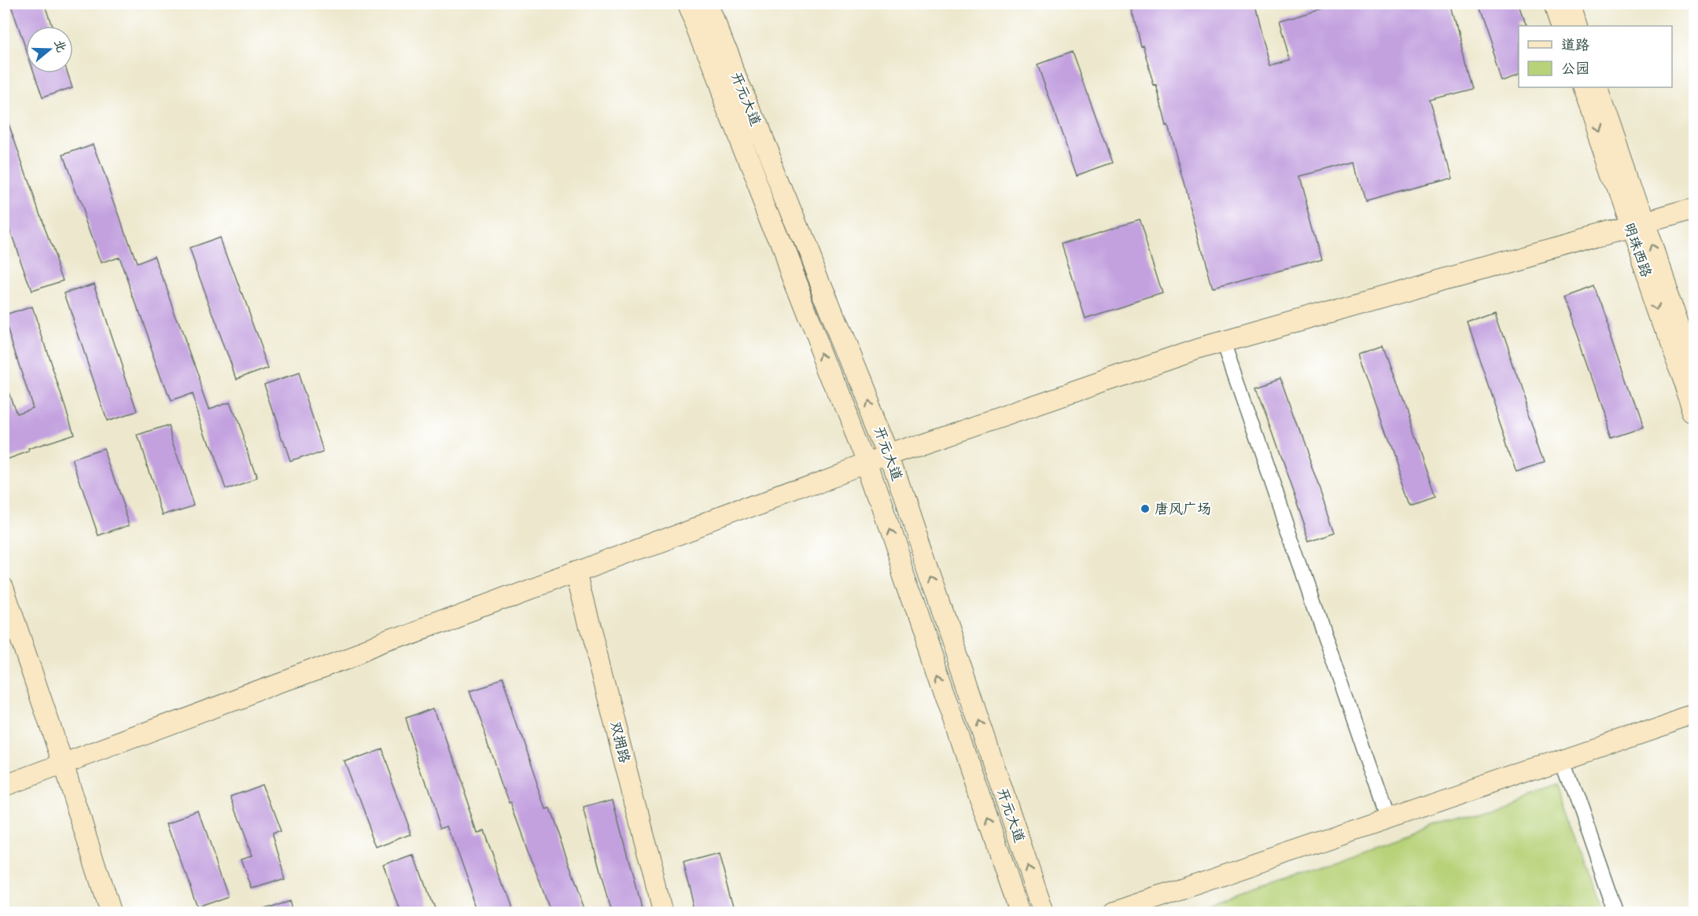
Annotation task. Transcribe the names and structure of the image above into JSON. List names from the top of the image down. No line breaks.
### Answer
{"streets":{"main road":["开元大道","明珠西路","双拥路"]},"one_way":["开元大道"],"places":["唐风广场"],"legend":["道路","公园"],"north":"right"}
